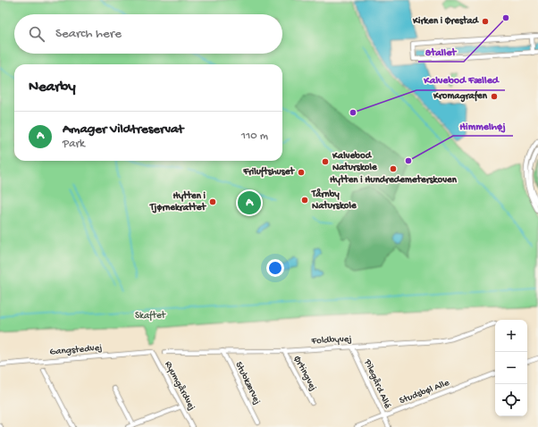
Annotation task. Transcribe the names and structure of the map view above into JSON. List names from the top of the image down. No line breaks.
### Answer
{"streets":{"street":["Foldbyvej","Gangstedvej","Ørtingvej","Stubkærvej","Pilegård Allé","Ryumgårdvej","Studsbøl Alle"]},"crossings":[["Foldbyvej","Ørtingvej"],["Foldbyvej","Stubkærvej"],["Foldbyvej","Pilegård Allé"],["Gangstedvej","Ryumgårdvej"],["Pilegård Allé","Studsbøl Alle"]],"parks":["Skaftet"],"places":["8tallet","Kirken i Ørestad","Kromagrafen","Kalvebod Fælled","Himmelhøj","Kalvebod Naturskole","Hytten i Hundredemeterskoven","Friluftshuset","Tårnby Naturskole","Hytten i Tjørnekrattet"],"page":{"search":"Search here","heading":"Nearby","list":[{"mark":"A","name":"Amager Vildtreservat","note":"Park","value":"110 m"}],"pins":"A","map_buttons":["+","−"]}}
